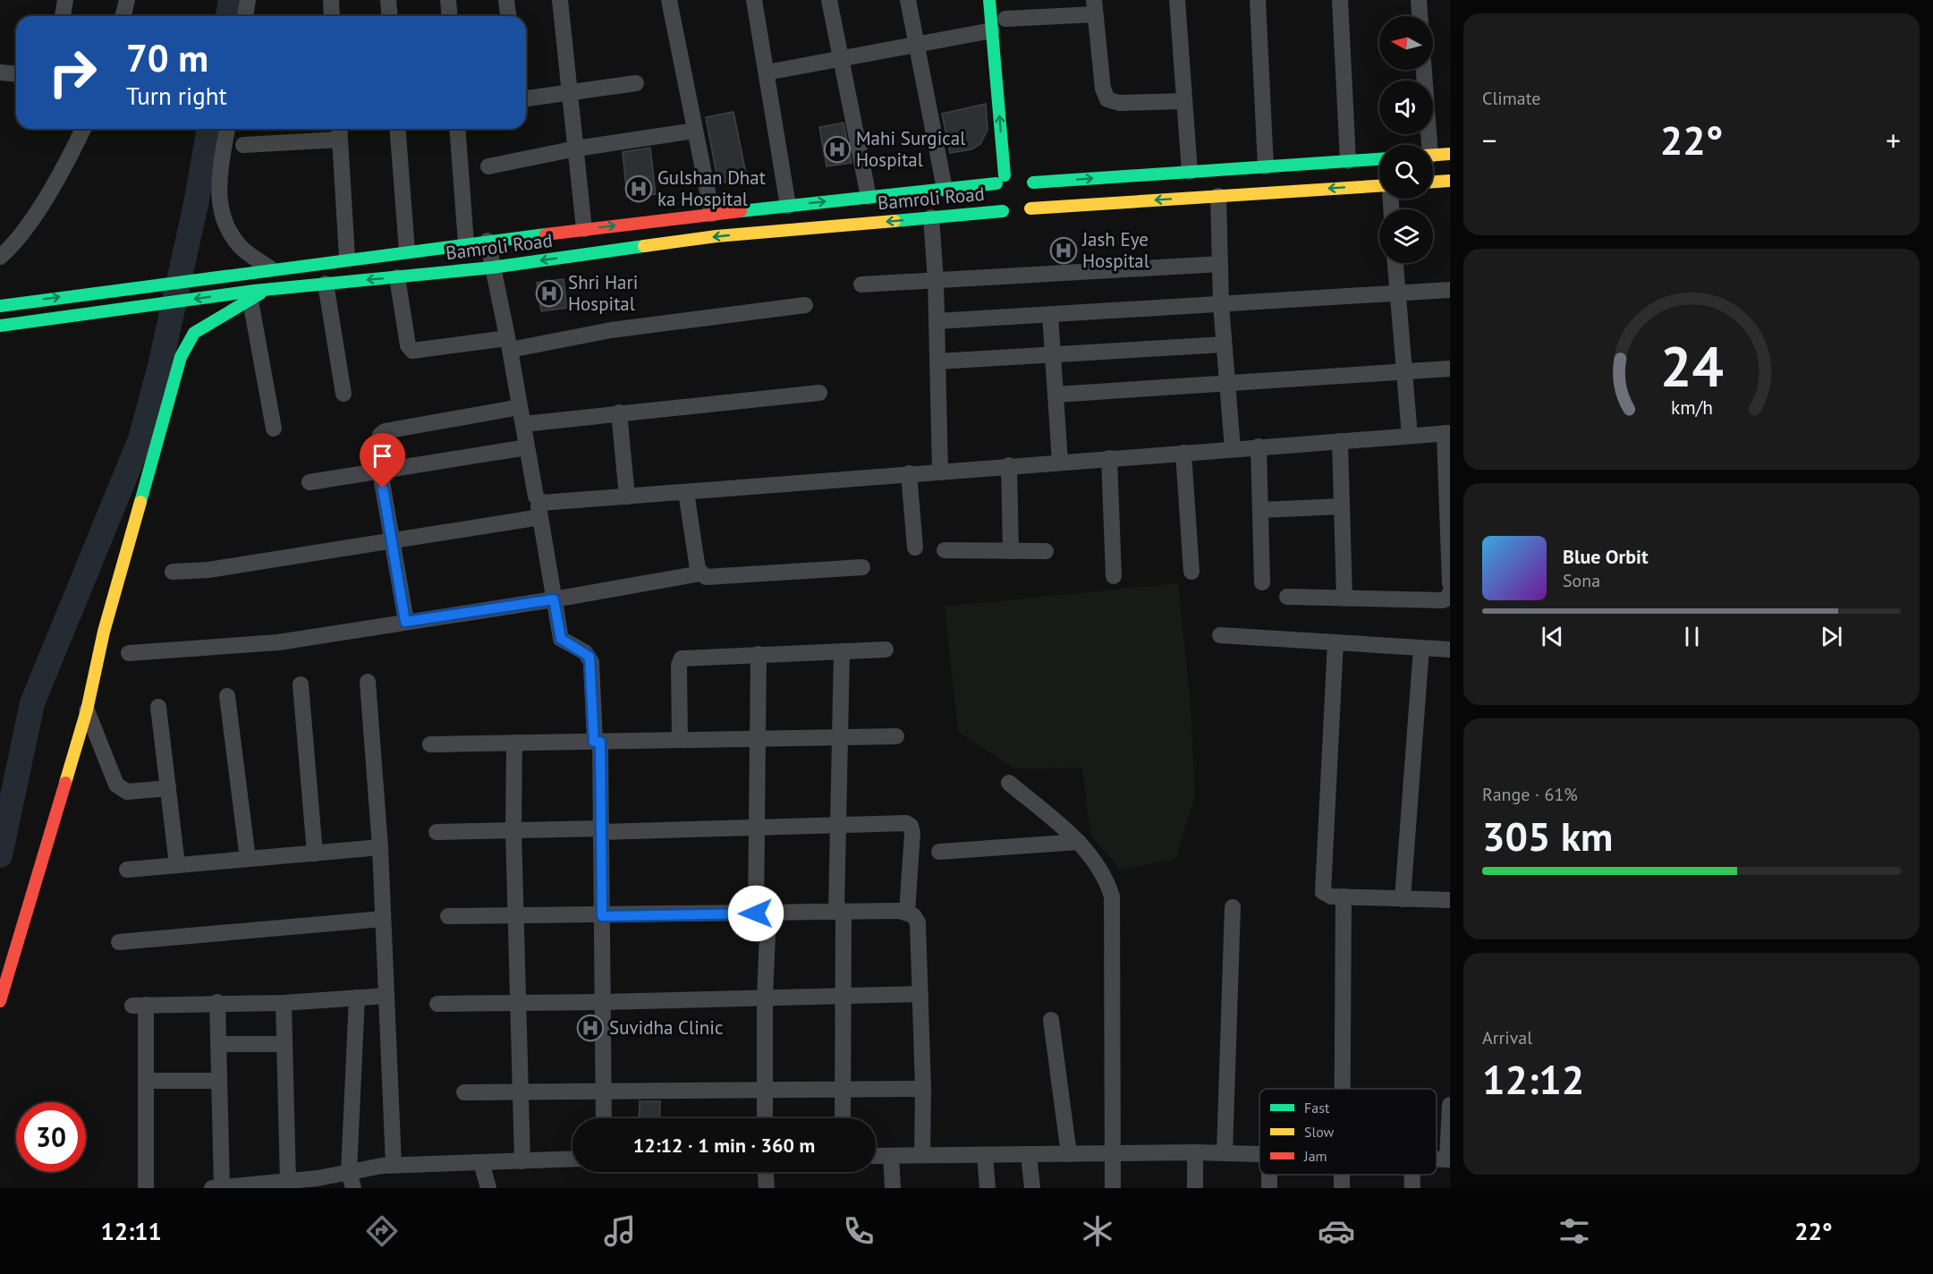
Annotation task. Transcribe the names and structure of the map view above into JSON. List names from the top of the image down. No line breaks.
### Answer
{"streets":{"street":["Bamroli Road"]},"places":{"hospital":["Mahi Surgical Hospital","Gulshan Dhat ka Hospital","Jash Eye Hospital","Shri Hari Hospital","Suvidha Clinic"]},"legend":["Fast","Slow","Jam"],"north":"left","page":{"tile":["Climate",["Range · 61%","305 km"],["Arrival","12:12"]],"turn":["70 m","Turn right"],"heat":["−","22°","+"],"song":["Blue Orbit","Sona"],"limit":"30","trip":"12:12 · 1 min · 360 m","tabs":["12:11","22°"],"gauge":["24","km/h"]}}
